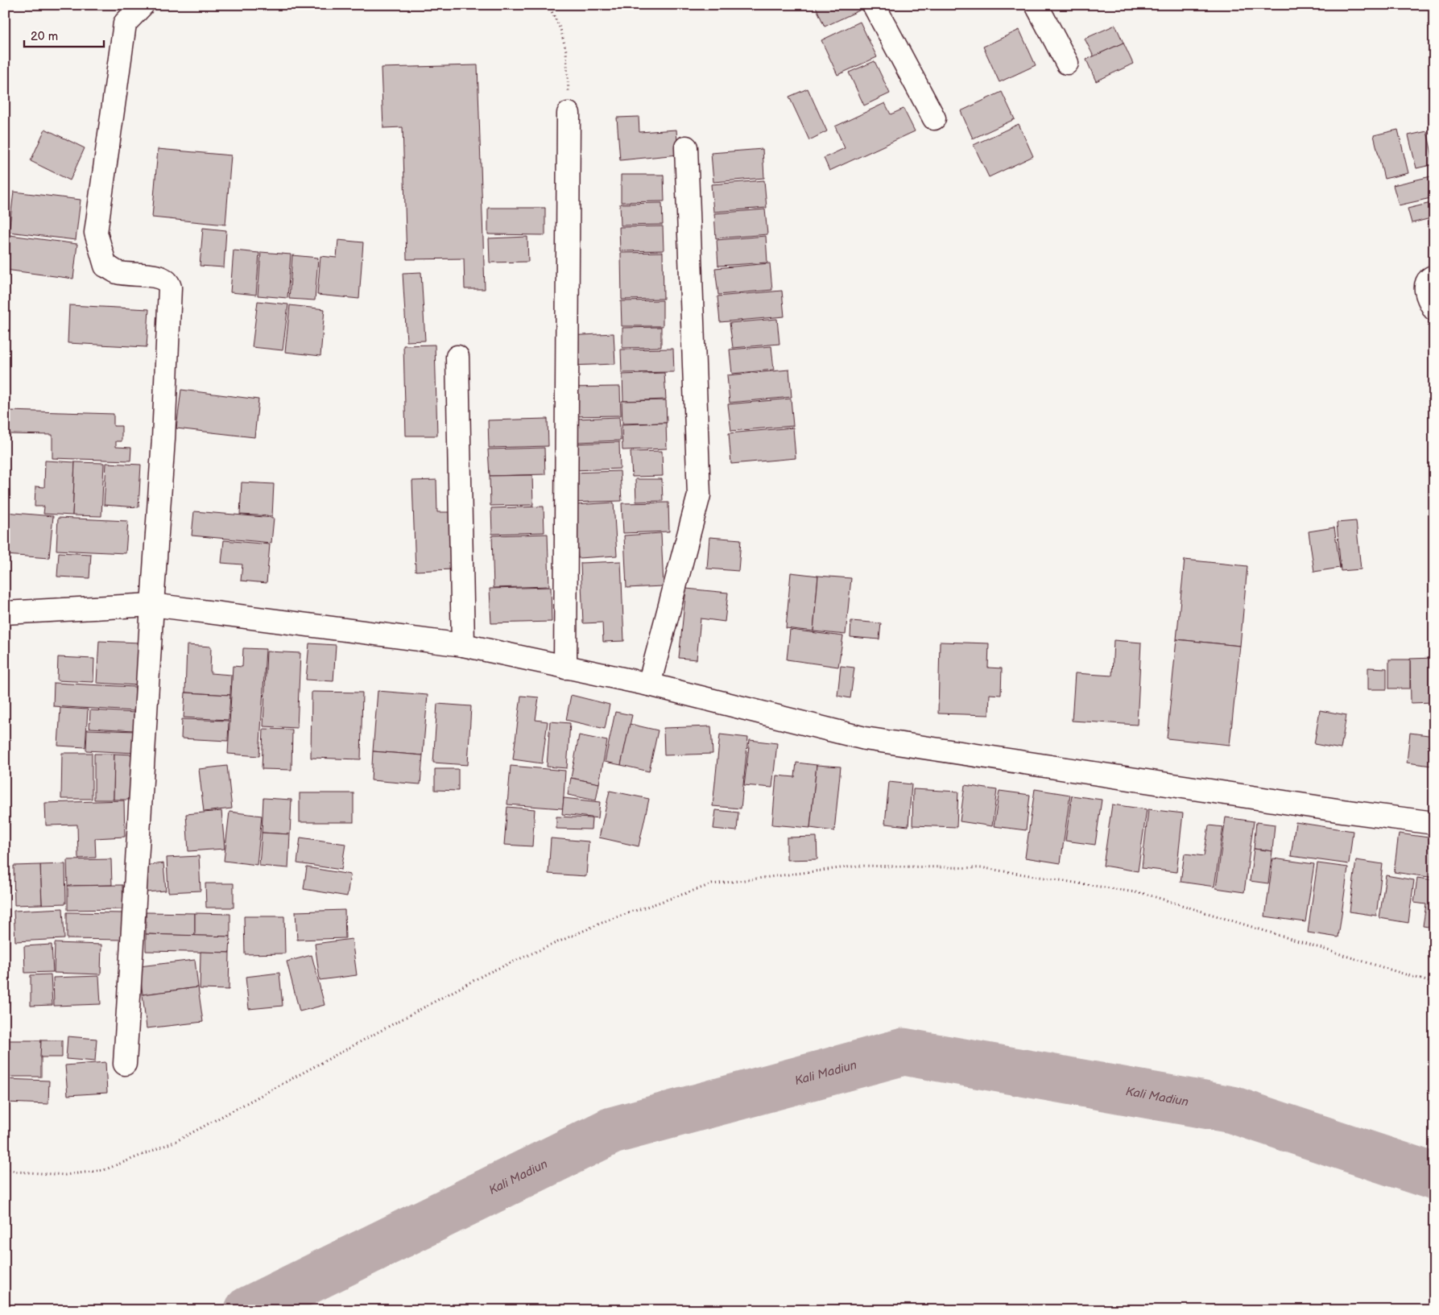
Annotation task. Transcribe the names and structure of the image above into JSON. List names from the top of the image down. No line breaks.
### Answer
{"water":["Kali Madiun"],"scale_bar":"20 m"}
